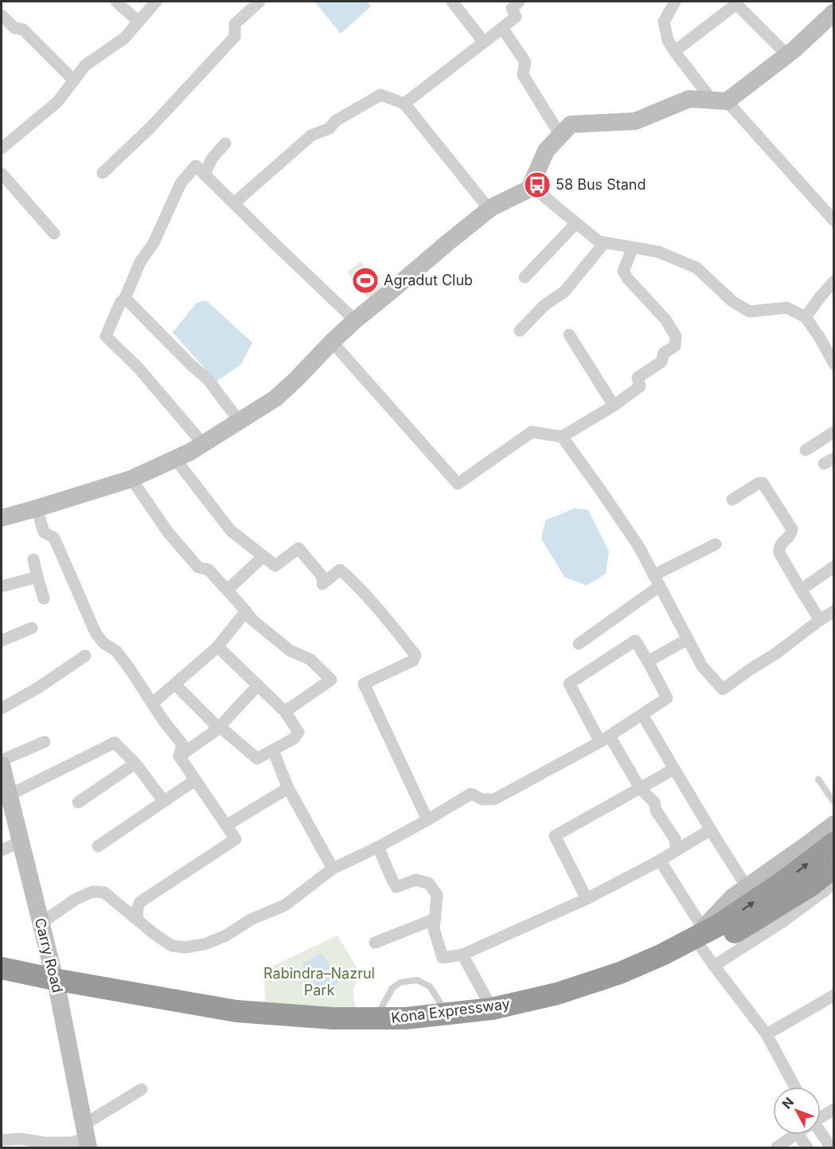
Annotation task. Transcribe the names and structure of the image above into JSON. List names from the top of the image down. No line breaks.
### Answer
{"streets":{"highway":["Kona Expressway"],"street":["Carry Road"]},"crossings":[["Carry Road","Kona Expressway"]],"parks":["Rabindra–Nazrul Park"],"places":{"bus stop":["58 Bus Stand"],"sports":["Agradut Club"]},"north":"top left"}
